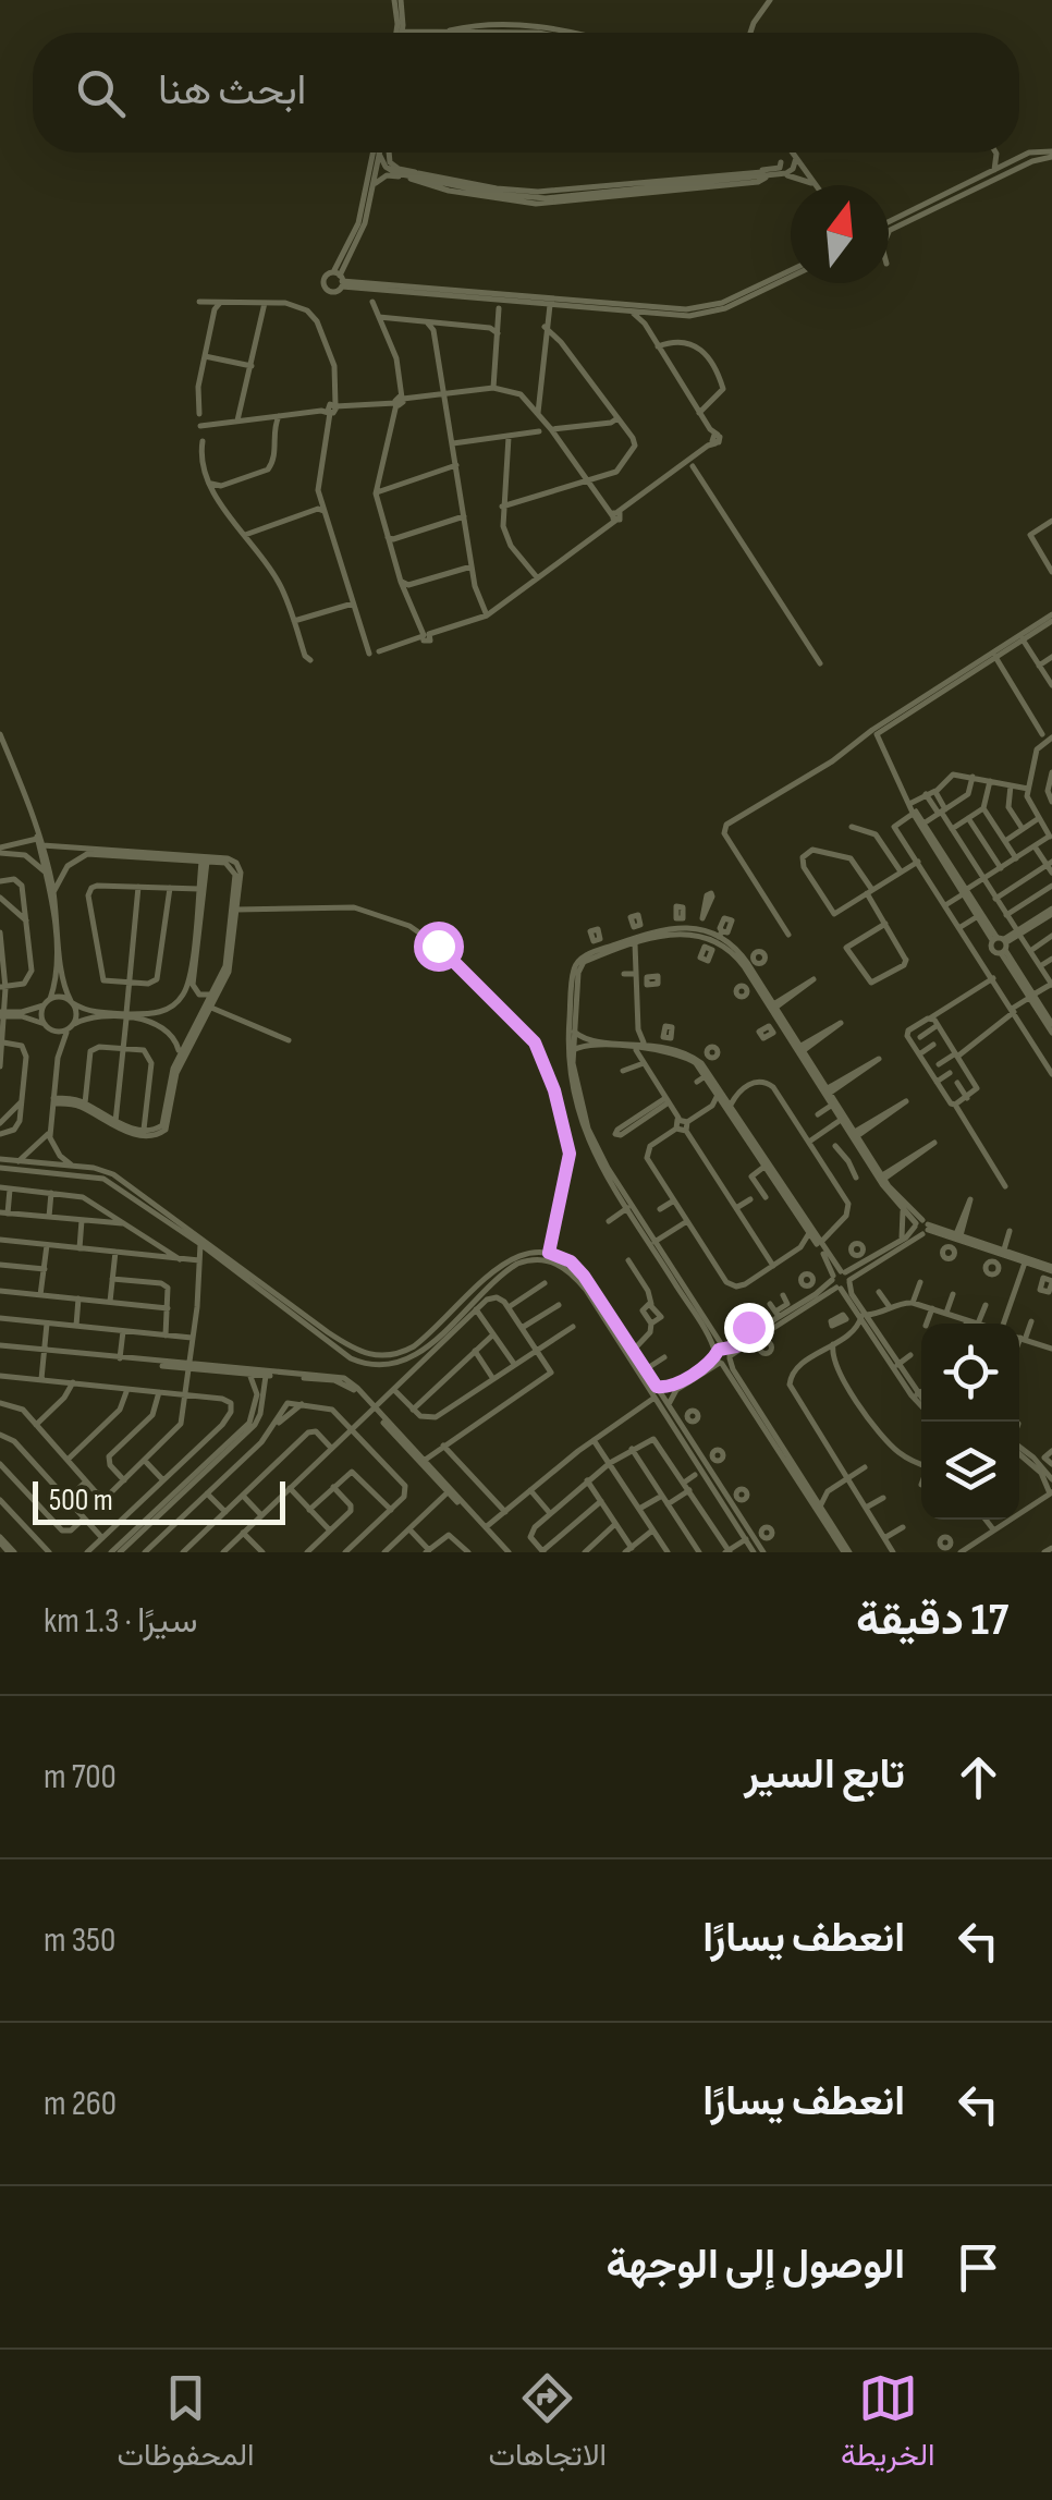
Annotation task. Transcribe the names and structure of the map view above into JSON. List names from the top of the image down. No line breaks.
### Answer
{"scale_bar":"500 m","north":"top","page":{"search":"ابحث هنا","scale":"500 m","heading":["17 دقيقة","سيرًا · 1.3 km"],"list":[["تابع السير","700 m"],["انعطف يسارًا","350 m"],["انعطف يسارًا","260 m"],"الوصول إلى الوجهة"],"nav":["الخريطة","الاتجاهات","المحفوظات"]}}
